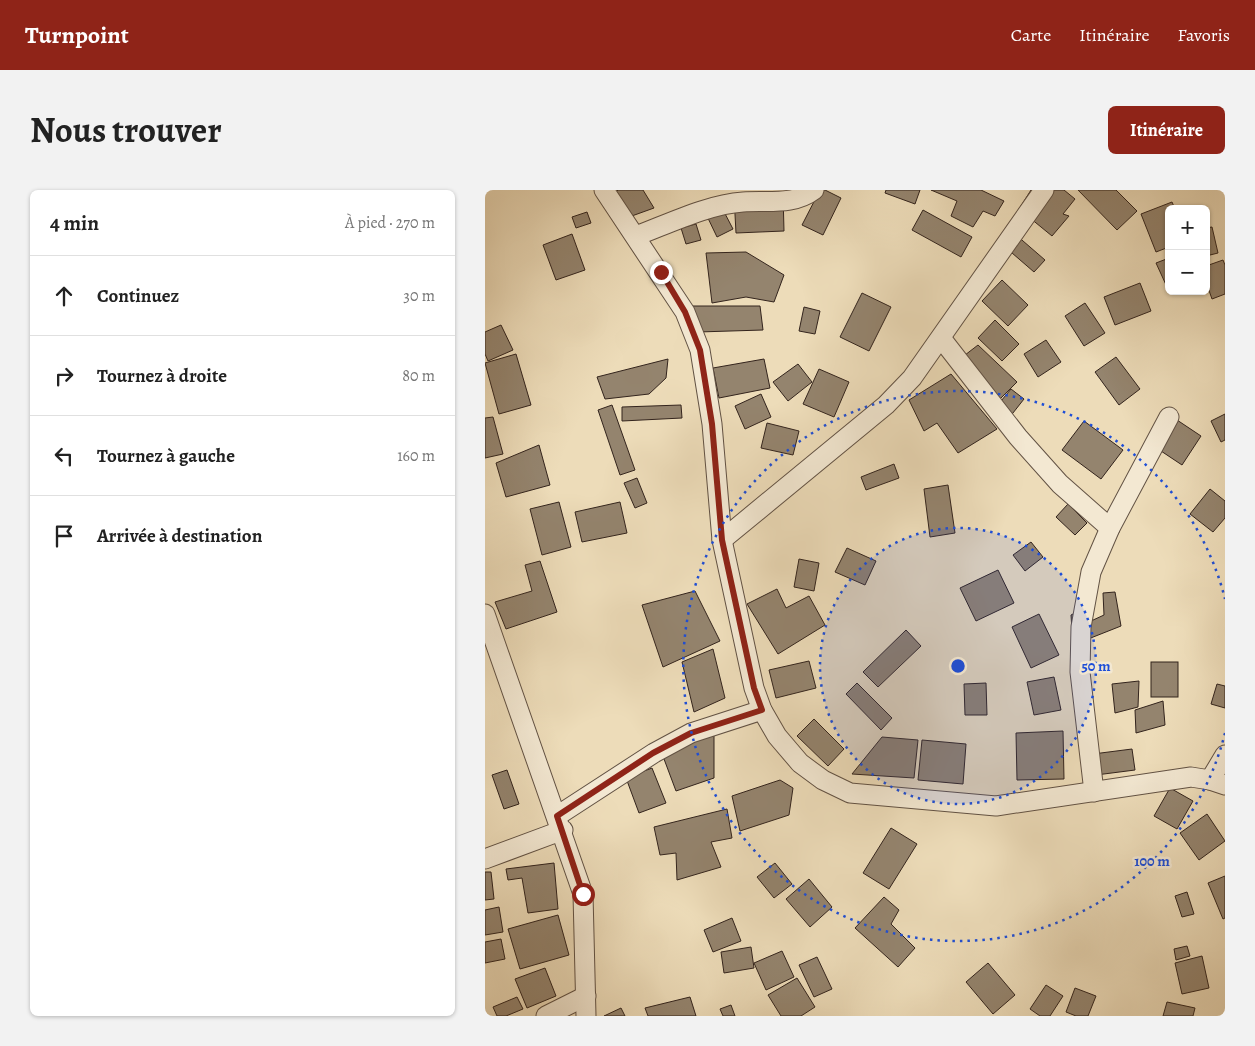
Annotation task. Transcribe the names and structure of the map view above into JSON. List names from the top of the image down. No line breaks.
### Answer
{"page":{"header":"Turnpoint","nav":["Carte","Itinéraire","Favoris"],"title":"Nous trouver","buttons":"Itinéraire","heading":["4 min","À pied · 270 m"],"map_buttons":["+","−"],"list":[["Continuez","30 m"],["Tournez à droite","80 m"],["Tournez à gauche","160 m"],"Arrivée à destination"]},"rings":["50 m","100 m"]}
